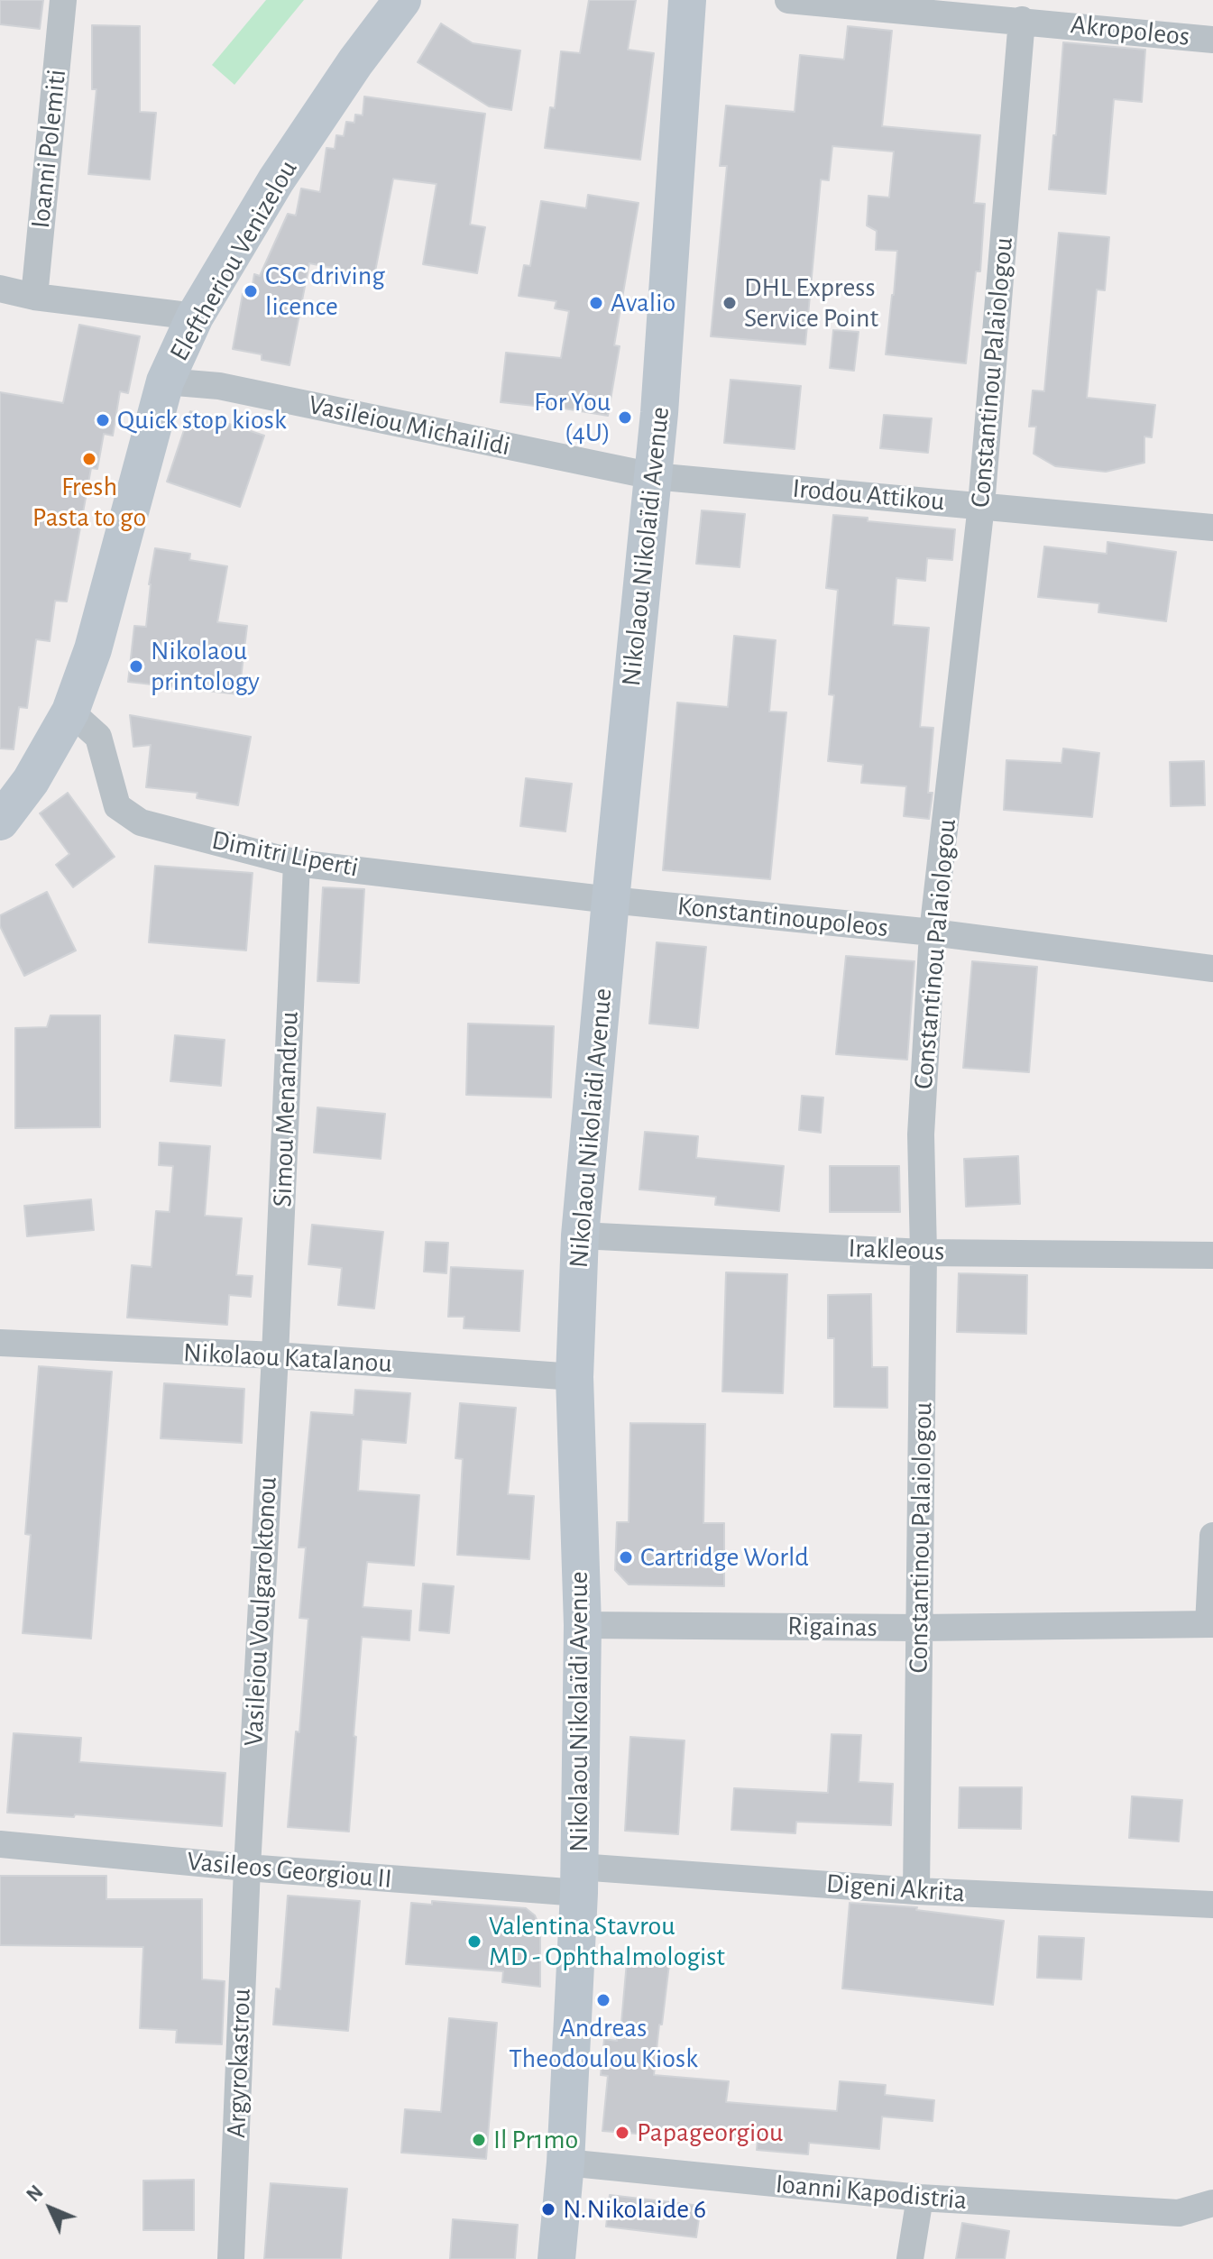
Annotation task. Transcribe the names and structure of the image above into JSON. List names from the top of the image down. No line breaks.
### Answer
{"streets":{"street":["Akropoleos","Ioanni Polemiti","Eleftheriou Venizelou","Constantinou Palaiologou","Vasileiou Michailidi","Irodou Attikou","Nikolaou Nikolaïdi Avenue","Dimitri Liperti","Konstantinoupoleos","Simou Menandrou","Irakleous","Nikolaou Katalanou","Vasileiou Voulgaroktonou","Rigainas","Vasileos Georgiou II","Digeni Akrita","Argyrokastrou","Ioanni Kapodistria"]},"crossings":[["Akropoleos","Constantinou Palaiologou"],["Eleftheriou Venizelou","Vasileiou Michailidi"],["Eleftheriou Venizelou","Dimitri Liperti"],["Constantinou Palaiologou","Irodou Attikou"],["Constantinou Palaiologou","Konstantinoupoleos"],["Constantinou Palaiologou","Irakleous"],["Constantinou Palaiologou","Rigainas"],["Constantinou Palaiologou","Digeni Akrita"],["Vasileiou Michailidi","Irodou Attikou"],["Vasileiou Michailidi","Nikolaou Nikolaïdi Avenue"],["Irodou Attikou","Nikolaou Nikolaïdi Avenue"],["Nikolaou Nikolaïdi Avenue","Dimitri Liperti"],["Nikolaou Nikolaïdi Avenue","Konstantinoupoleos"],["Nikolaou Nikolaïdi Avenue","Irakleous"],["Nikolaou Nikolaïdi Avenue","Nikolaou Katalanou"],["Nikolaou Nikolaïdi Avenue","Rigainas"],["Nikolaou Nikolaïdi Avenue","Vasileos Georgiou II"],["Nikolaou Nikolaïdi Avenue","Digeni Akrita"],["Nikolaou Nikolaïdi Avenue","Ioanni Kapodistria"],["Dimitri Liperti","Konstantinoupoleos"],["Dimitri Liperti","Simou Menandrou"],["Simou Menandrou","Nikolaou Katalanou"],["Simou Menandrou","Vasileiou Voulgaroktonou"],["Nikolaou Katalanou","Vasileiou Voulgaroktonou"],["Vasileiou Voulgaroktonou","Vasileos Georgiou II"],["Vasileiou Voulgaroktonou","Argyrokastrou"],["Vasileos Georgiou II","Digeni Akrita"],["Vasileos Georgiou II","Argyrokastrou"]],"places":["CSC driving licence","Avalio","DHL Express Service Point","For You (4U)","Quick stop kiosk","Fresh Pasta to go","Nikolaou printology","Cartridge World","Valentina Stavrou MD - Ophthalmologist","Andreas Theodoulou Kiosk","Papageorgiou","Il Pr1mo","N.Nikolaide 6"],"north":"top left"}
